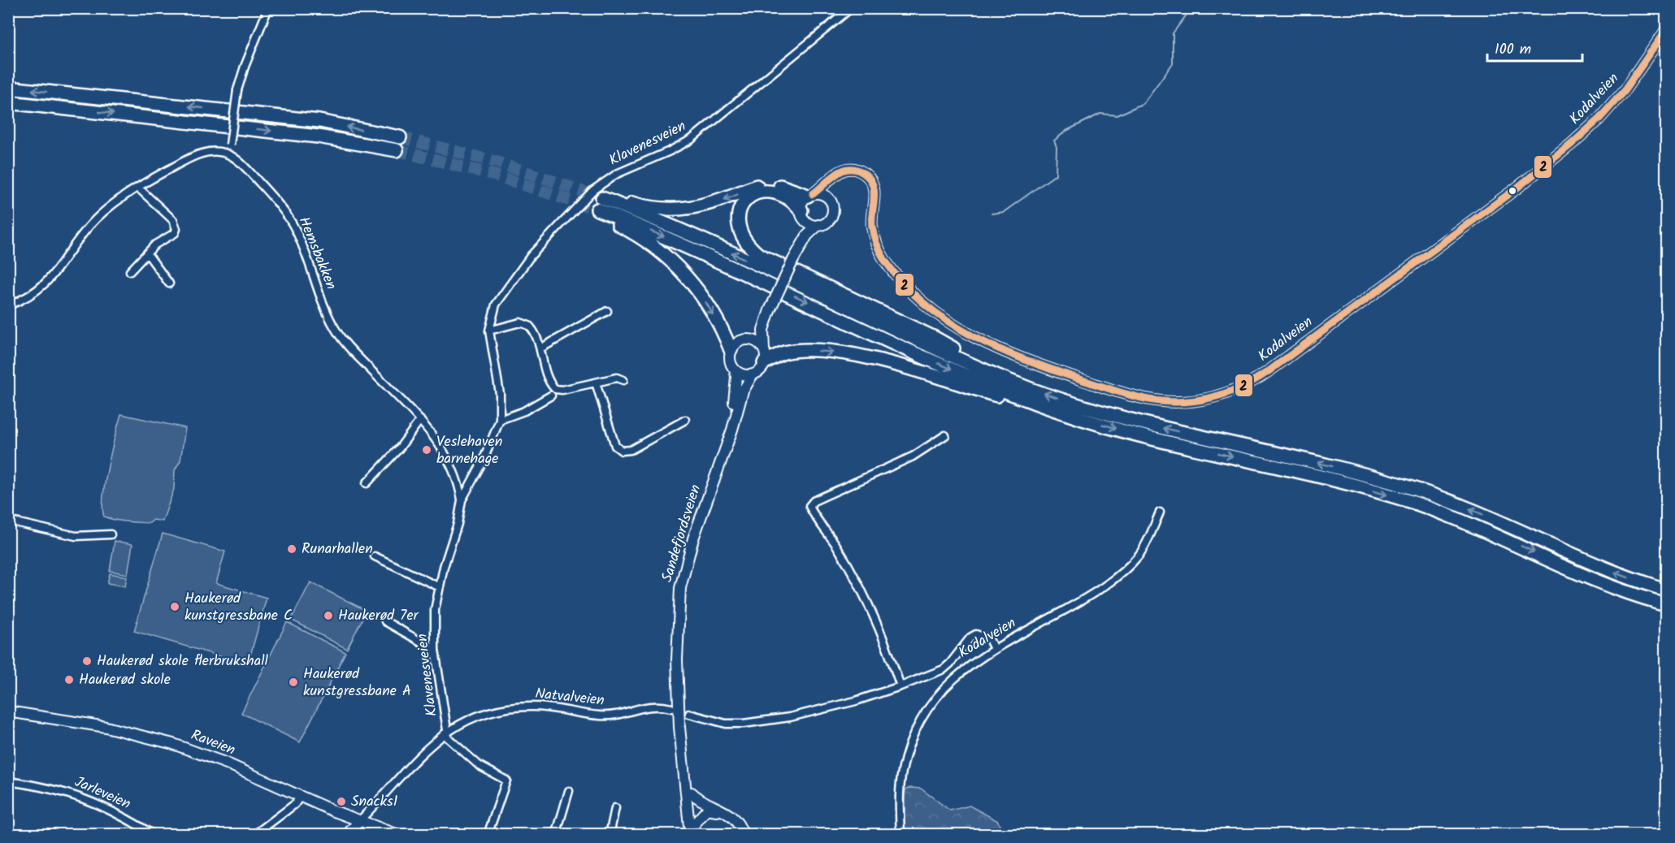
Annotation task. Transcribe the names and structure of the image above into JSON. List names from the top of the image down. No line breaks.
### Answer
{"streets":{"main road":["Kodalveien","Sandefjordsveien","Raveien"],"street":["Klavenesveien","Hemsbakken","Natvalveien","Jarleveien"]},"crossings":[["Klavenesveien","Hemsbakken"],["Klavenesveien","Natvalveien"],["Natvalveien","Raveien"]],"places":["Veslehaven barnehage","Runarhallen","Haukerød kunstgressbane C","Haukerød 7er","Haukerød skole flerbrukshall","Haukerød skole","Haukerød kunstgressbane A","Snacks1"],"lines":["transit line 2"],"scale_bar":"100 m"}
